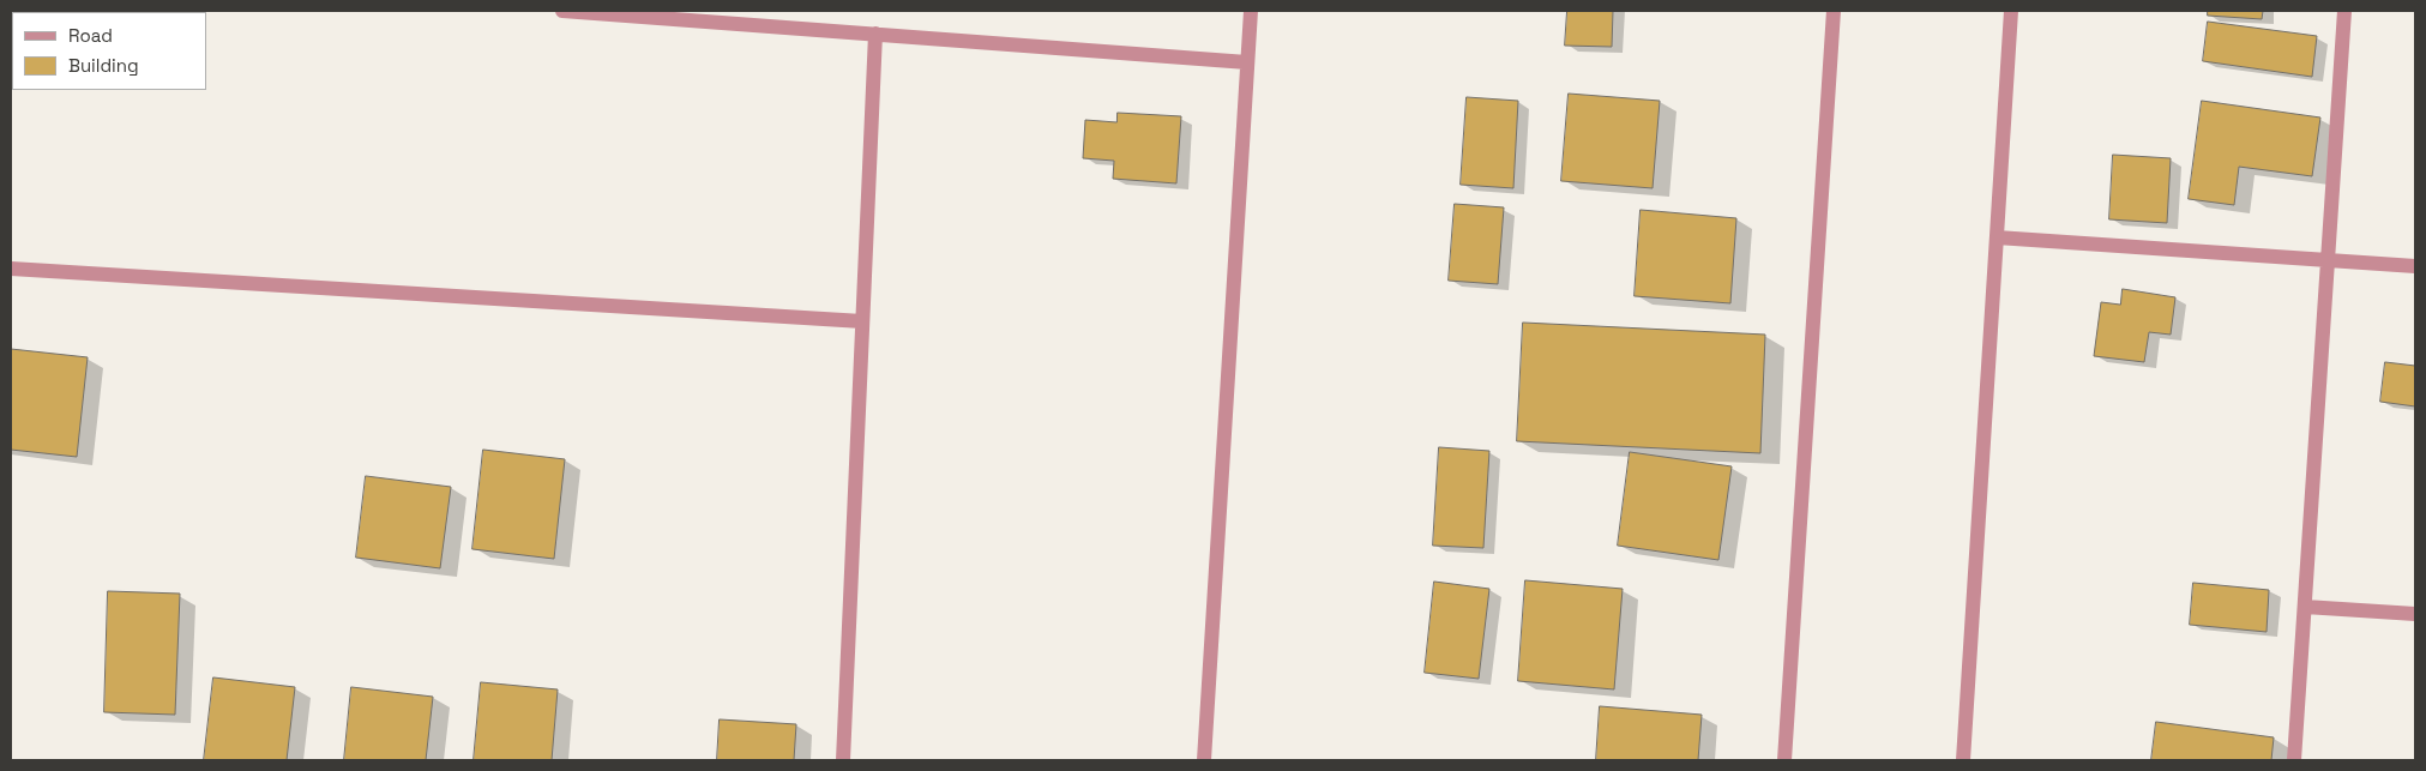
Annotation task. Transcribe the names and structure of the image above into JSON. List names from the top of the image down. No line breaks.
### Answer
{"legend":["Road","Building"]}
